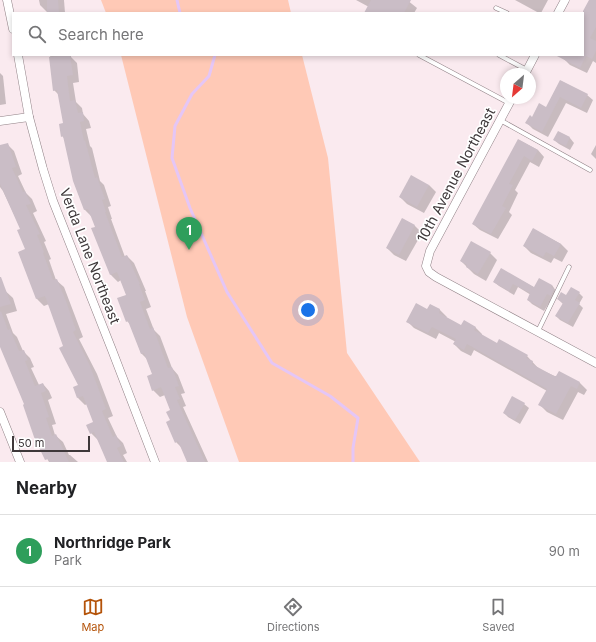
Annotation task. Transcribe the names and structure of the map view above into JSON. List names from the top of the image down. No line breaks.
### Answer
{"streets":{"street":["10th Avenue Northeast","Verda Lane Northeast"]},"scale_bar":"50 m","north":"bottom left","page":{"search":"Search here","pins":"1","scale":"50 m","heading":"Nearby","list":[{"mark":"1","name":"Northridge Park","note":"Park","value":"90 m"}],"nav":["Map","Directions","Saved"]}}
